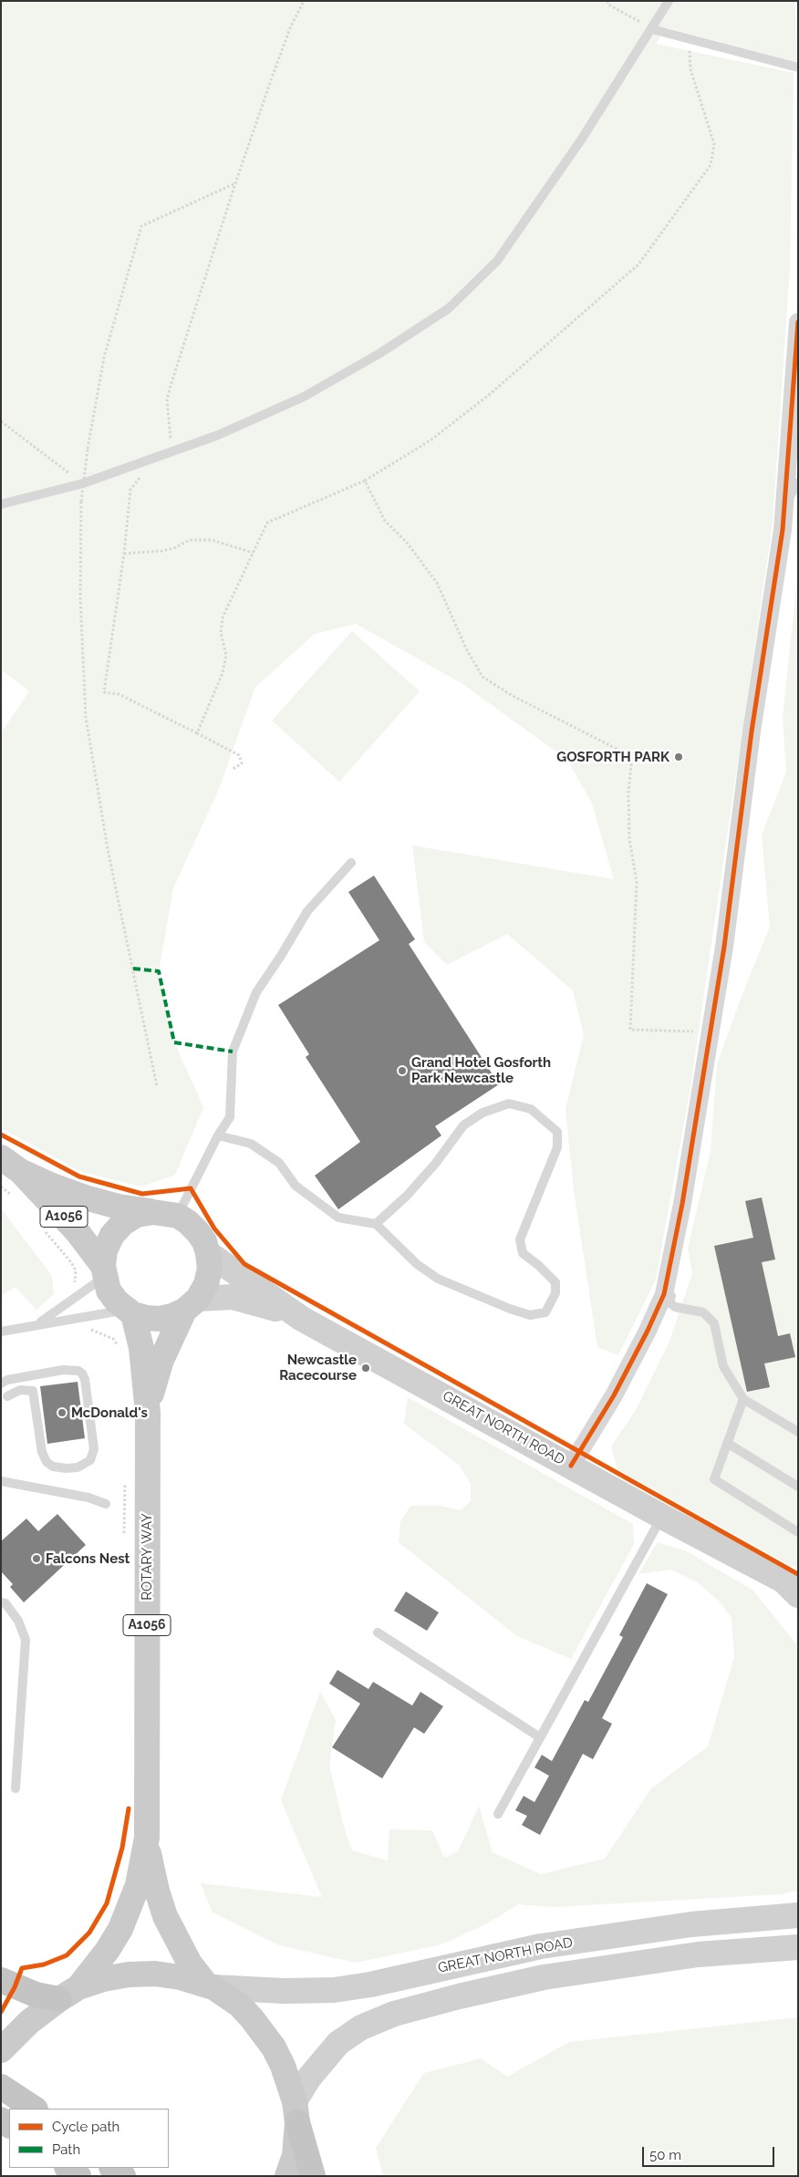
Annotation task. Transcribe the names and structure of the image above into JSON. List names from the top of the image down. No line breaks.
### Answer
{"streets":{"main road":["A1056","GREAT NORTH ROAD","ROTARY WAY"]},"crossings":[["A1056","GREAT NORTH ROAD"],["A1056","ROTARY WAY"],["GREAT NORTH ROAD","ROTARY WAY"]],"places":["GOSFORTH PARK","Grand Hotel Gosforth Park Newcastle","Newcastle Racecourse","McDonald's","Falcons Nest"],"legend":["Cycle path","Path"],"scale_bar":"50 m"}
